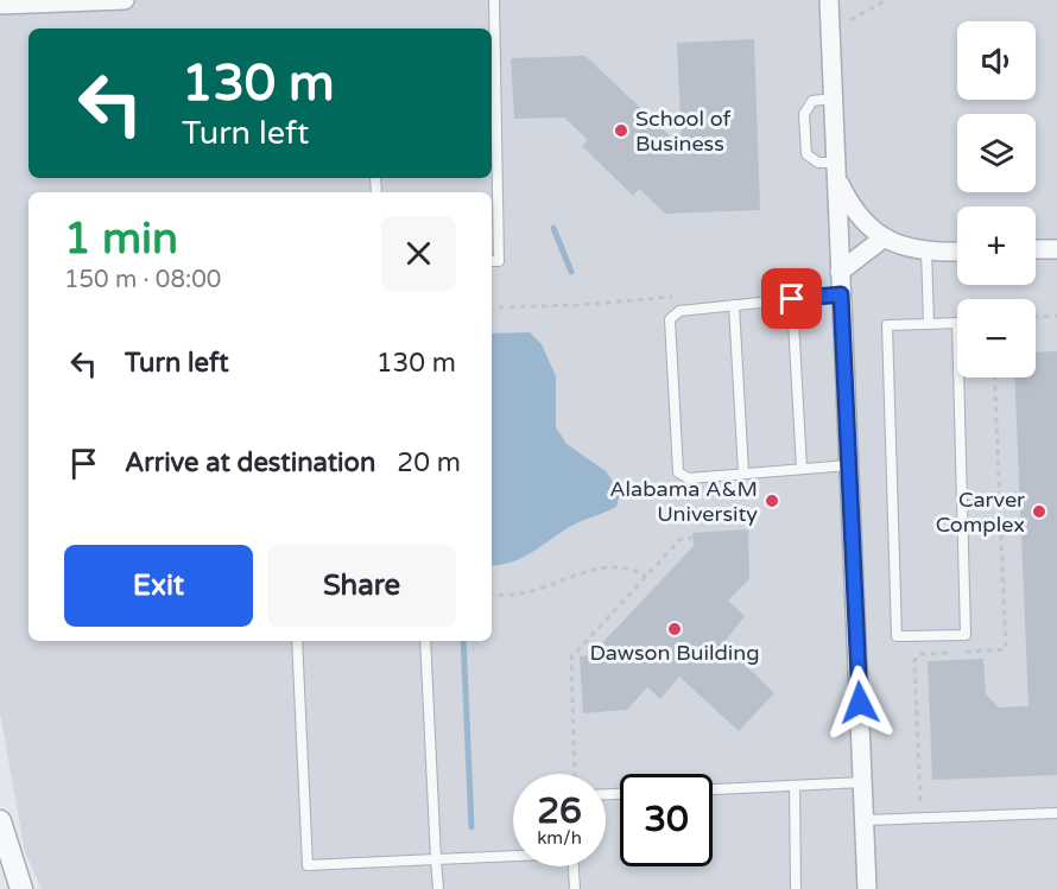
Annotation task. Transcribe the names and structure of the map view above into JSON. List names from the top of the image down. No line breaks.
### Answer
{"places":["School of Business","Alabama A&M University","Carver Complex","Dawson Building"],"page":{"map_buttons":["+","−"],"turn":["130 m","Turn left"],"heading":["1 min","150 m · 08:00"],"list":[{"name":"Turn left","value":"130 m"},{"name":"Arrive at destination","value":"20 m"}],"buttons":["Exit","Share"],"speed":"26 km/h","limit":"30"}}
